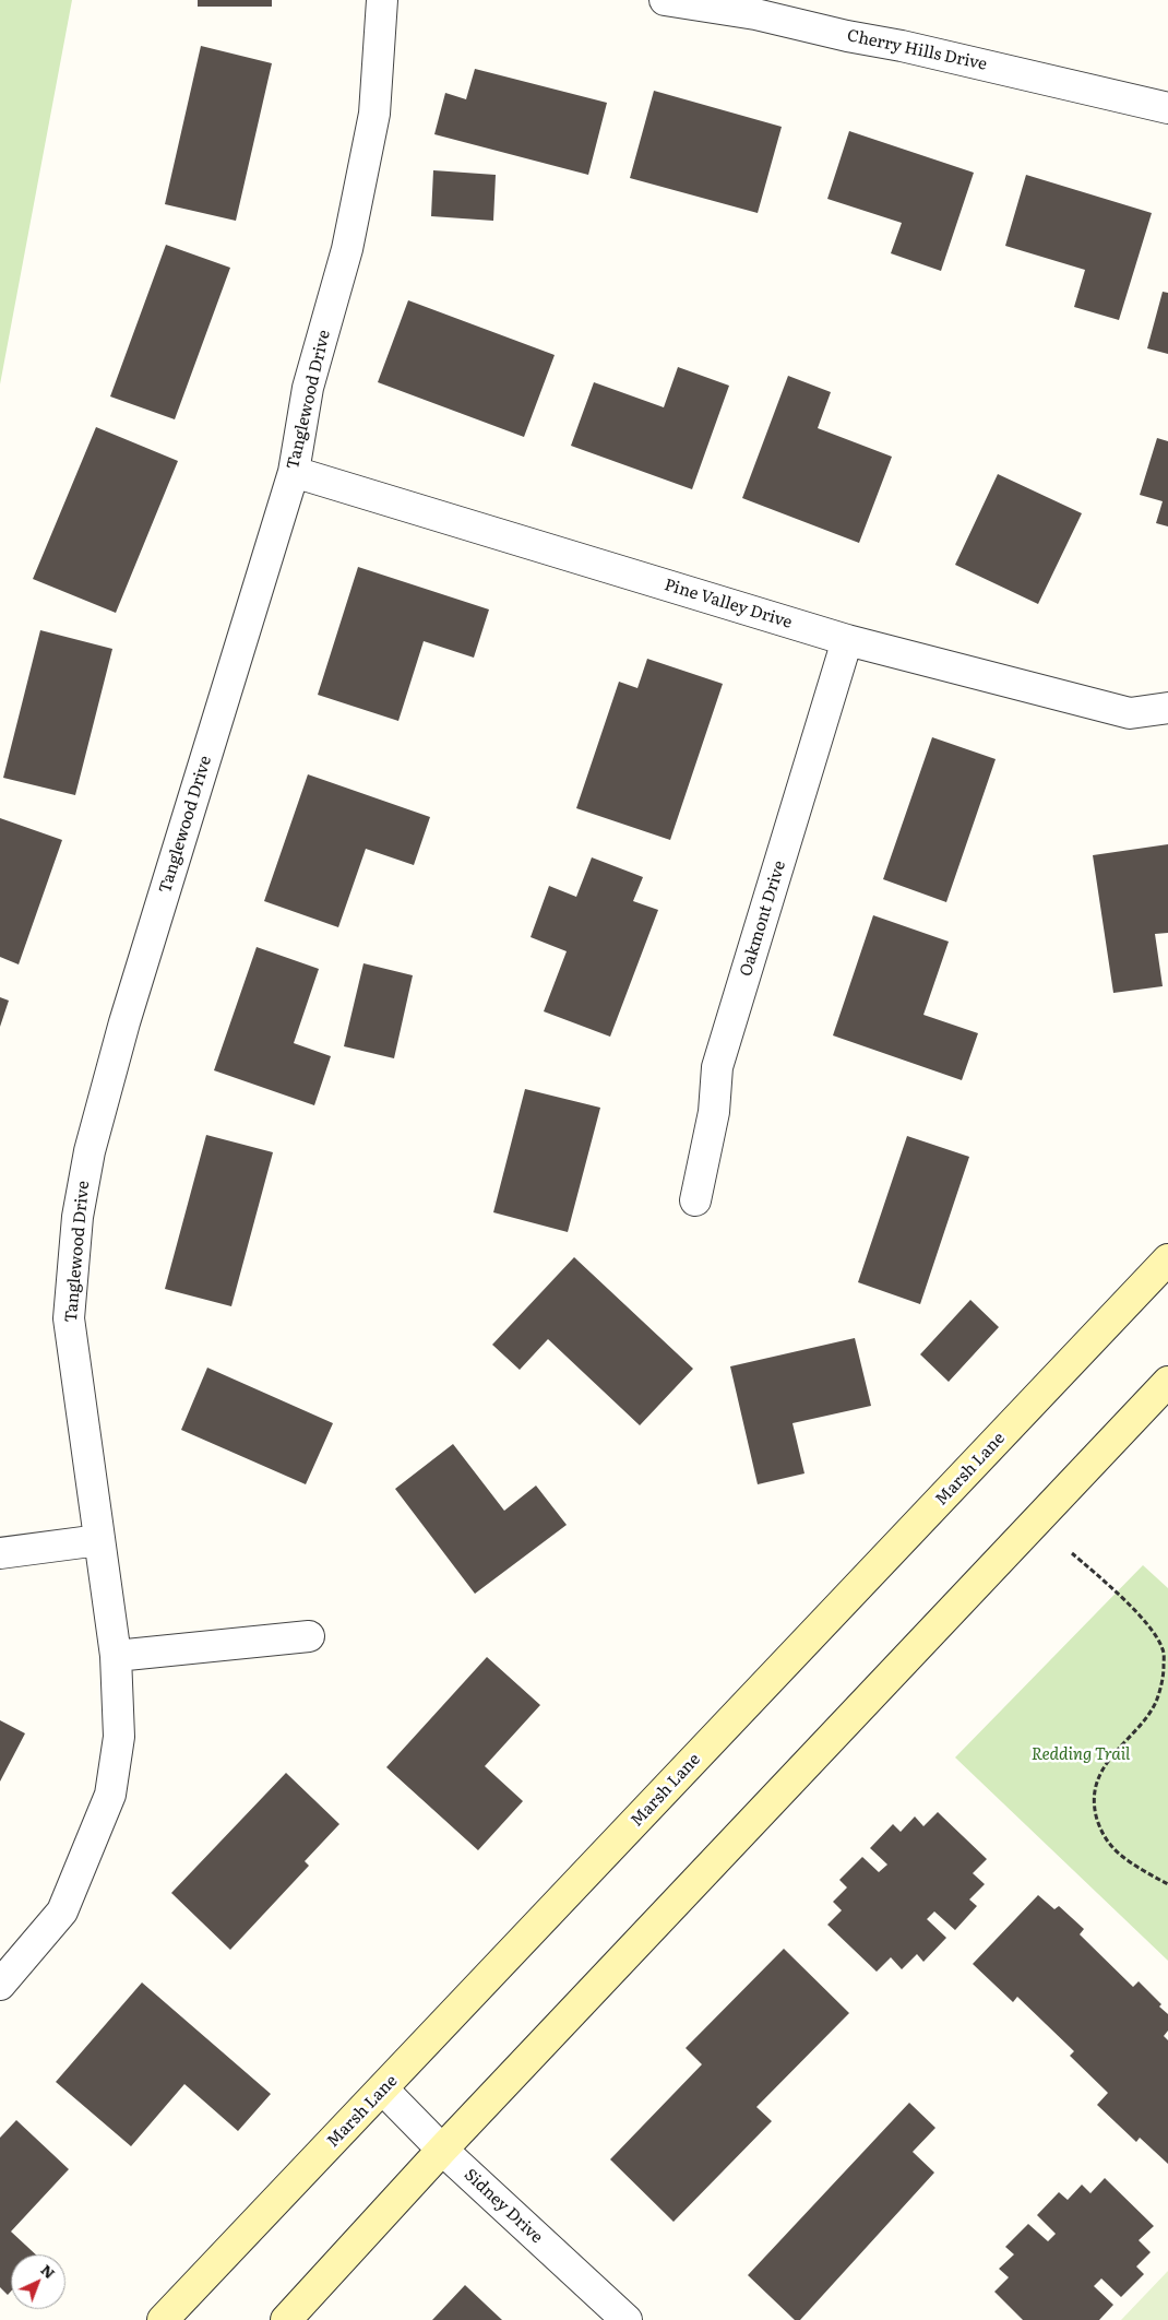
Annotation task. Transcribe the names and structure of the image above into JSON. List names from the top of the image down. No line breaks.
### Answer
{"streets":{"main road":["Marsh Lane"],"street":["Cherry Hills Drive","Tanglewood Drive","Pine Valley Drive","Oakmont Drive","Sidney Drive"]},"crossings":[["Tanglewood Drive","Pine Valley Drive"],["Pine Valley Drive","Oakmont Drive"],["Marsh Lane","Sidney Drive"]],"parks":["Redding Trail"],"north":"top right"}
